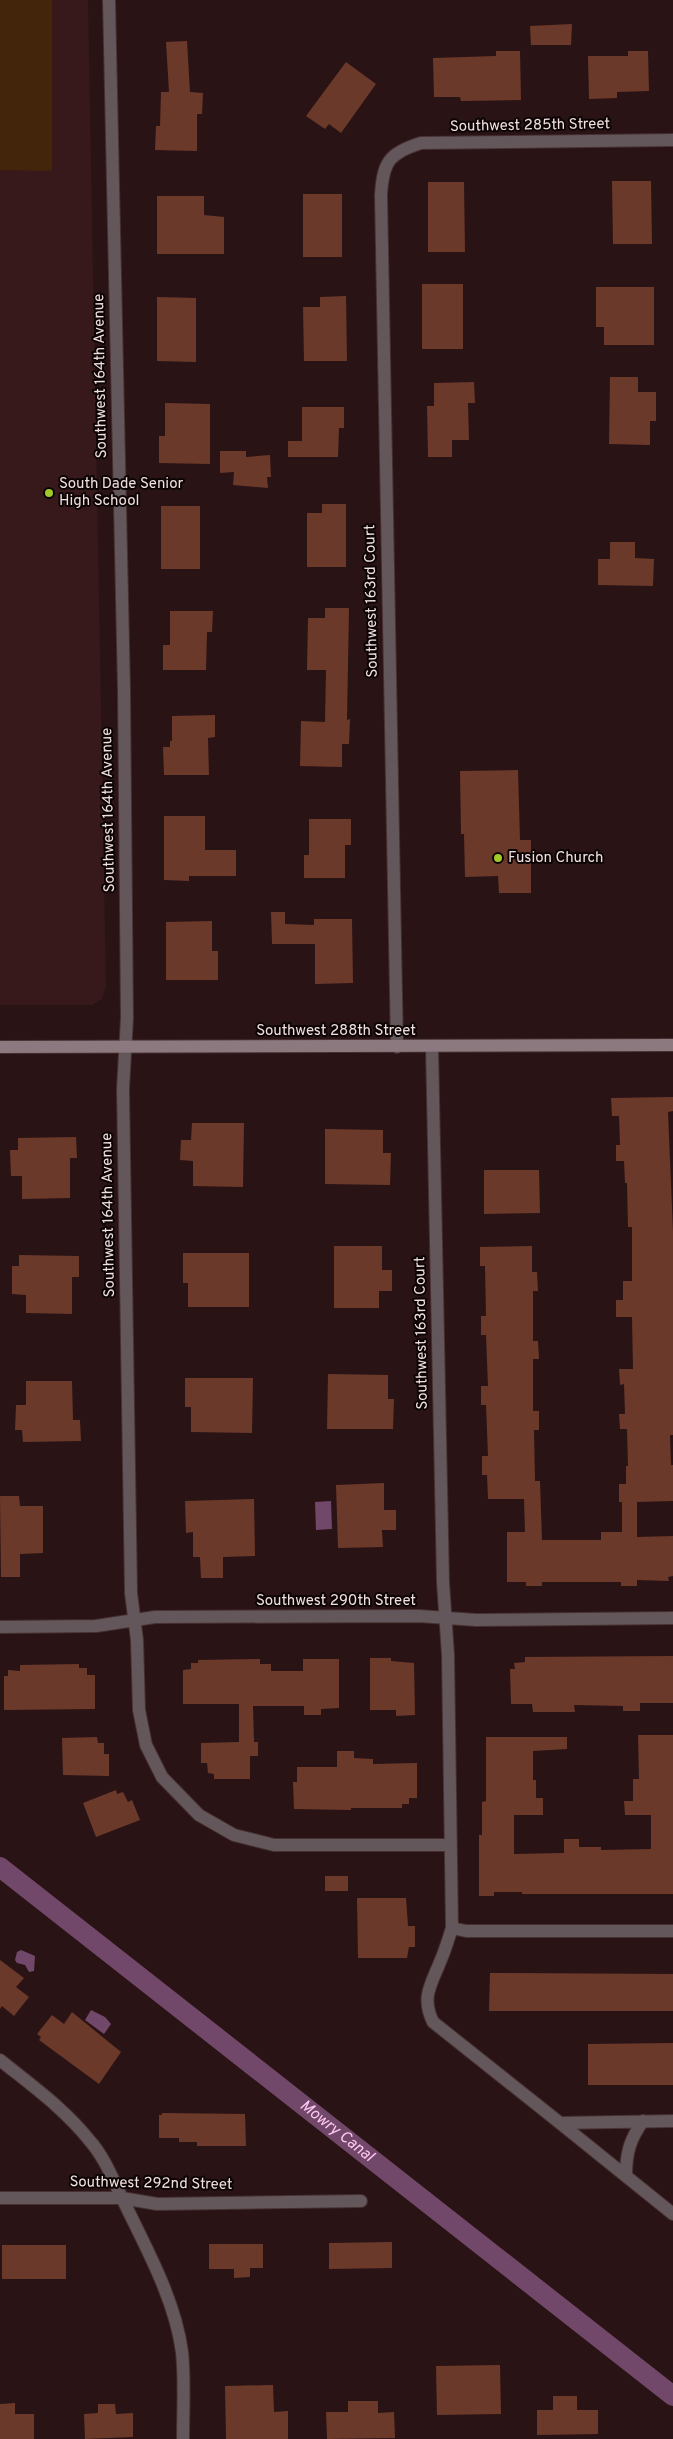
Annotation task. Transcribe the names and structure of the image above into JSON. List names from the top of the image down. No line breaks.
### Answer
{"streets":{"street":["Southwest 285th Street","Southwest 164th Avenue","Southwest 163rd Court","Southwest 288th Street","Southwest 290th Street","Southwest 292nd Street"]},"crossings":[["Southwest 285th Street","Southwest 163rd Court"],["Southwest 164th Avenue","Southwest 163rd Court"],["Southwest 164th Avenue","Southwest 288th Street"],["Southwest 164th Avenue","Southwest 290th Street"],["Southwest 163rd Court","Southwest 288th Street"],["Southwest 163rd Court","Southwest 290th Street"]],"water":["Mowry Canal"],"places":["South Dade Senior High School","Fusion Church"]}
